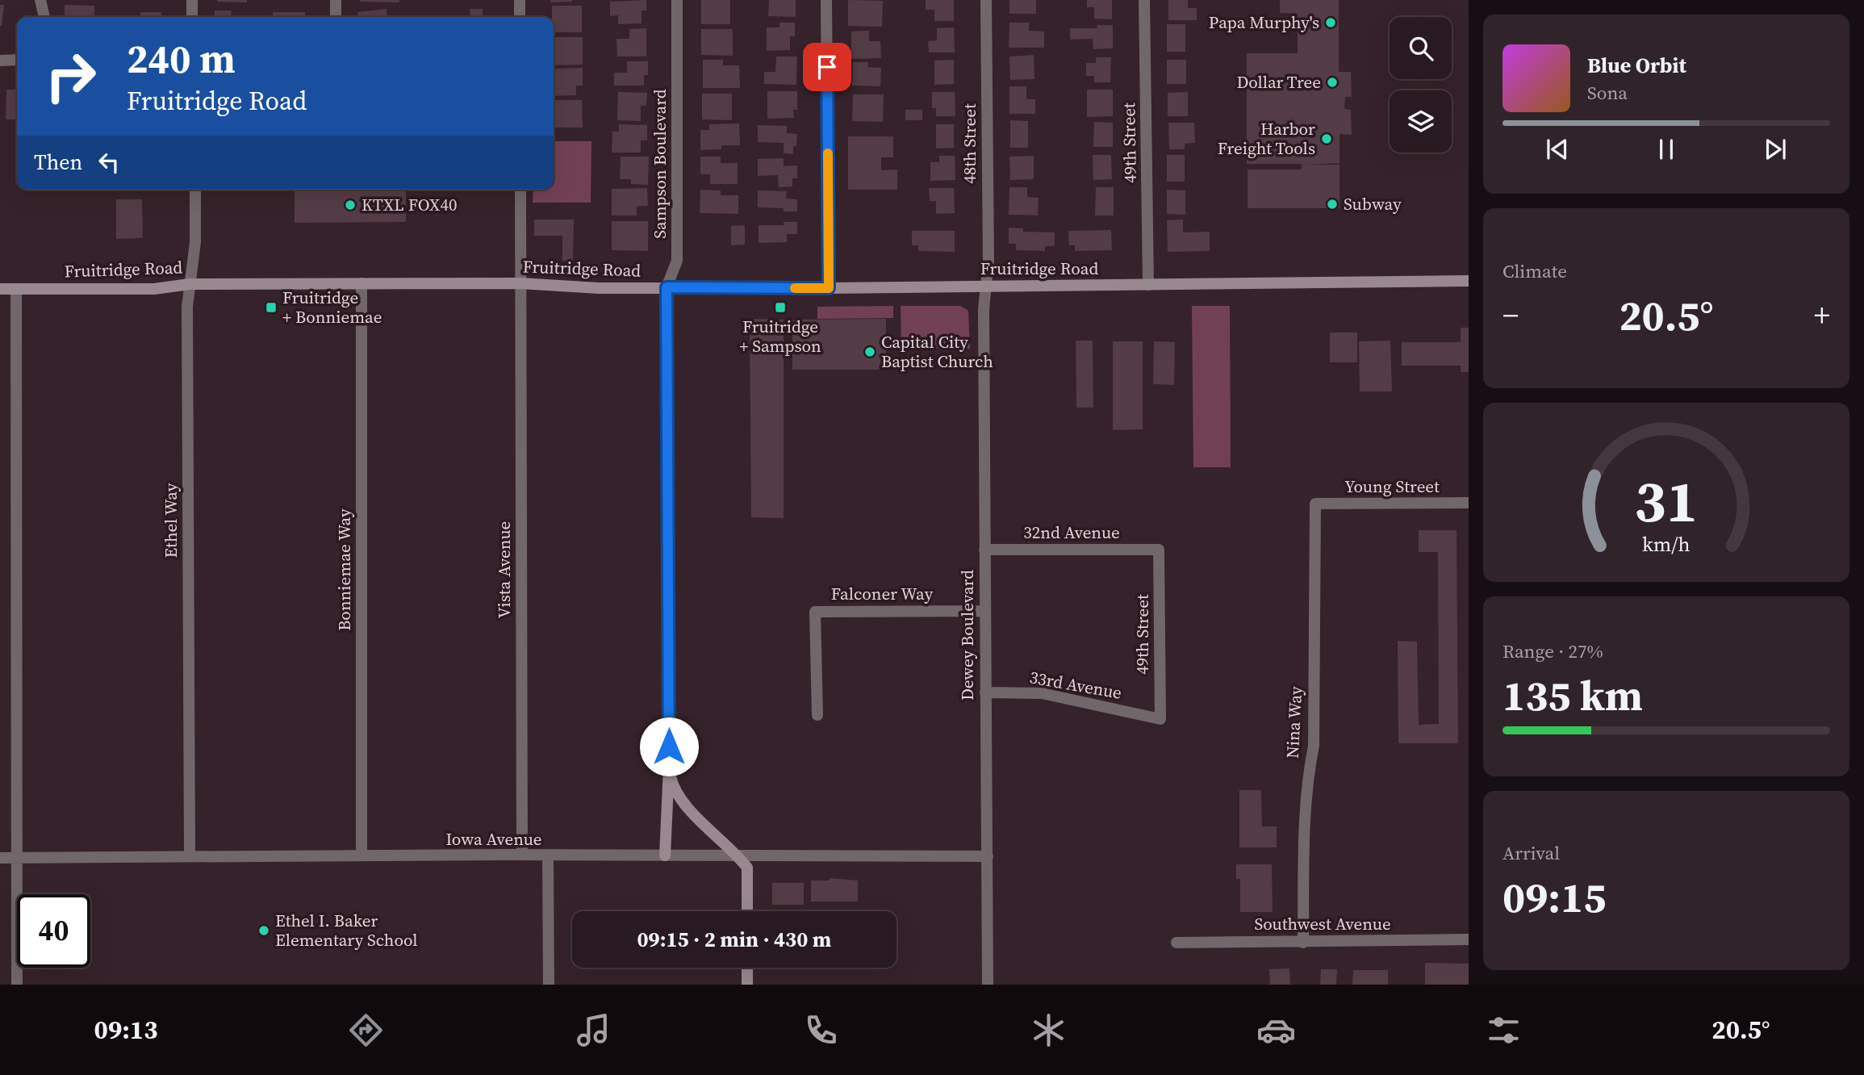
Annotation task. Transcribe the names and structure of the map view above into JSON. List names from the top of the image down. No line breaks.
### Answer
{"streets":{"main road":["Sampson Boulevard","Fruitridge Road"],"street":["49th Street","48th Street","Young Street","Ethel Way","32nd Avenue","Bonniemae Way","Vista Avenue","Falconer Way","Dewey Boulevard","33rd Avenue","Nina Way","Iowa Avenue","Southwest Avenue"]},"crossings":[["49th Street","Fruitridge Road"],["49th Street","32nd Avenue"],["49th Street","33rd Avenue"],["48th Street","Fruitridge Road"],["48th Street","Dewey Boulevard"],["Sampson Boulevard","Fruitridge Road"],["Sampson Boulevard","Iowa Avenue"],["Fruitridge Road","Ethel Way"],["Fruitridge Road","Bonniemae Way"],["Fruitridge Road","Vista Avenue"],["Fruitridge Road","Dewey Boulevard"],["Young Street","Nina Way"],["Ethel Way","Iowa Avenue"],["32nd Avenue","Dewey Boulevard"],["Bonniemae Way","Iowa Avenue"],["Vista Avenue","Iowa Avenue"],["Falconer Way","Dewey Boulevard"],["Dewey Boulevard","33rd Avenue"],["Dewey Boulevard","Iowa Avenue"],["Nina Way","Southwest Avenue"]],"places":{"other":["Papa Murphy's","Dollar Tree","Harbor Freight Tools","Subway","KTXL FOX40","Capital City Baptist Church","Ethel I. Baker Elementary School"],"transit":["Fruitridge + Bonniemae","Fruitridge + Sampson"]},"page":{"turn":["240 m","Fruitridge Road"],"song":["Blue Orbit","Sona"],"then":"Then","tile":["Climate",["Range · 27%","135 km"],["Arrival","09:15"]],"heat":["−","20.5°","+"],"limit":"40","trip":"09:15 · 2 min · 430 m","tabs":["09:13","20.5°"],"gauge":["31","km/h"]}}
